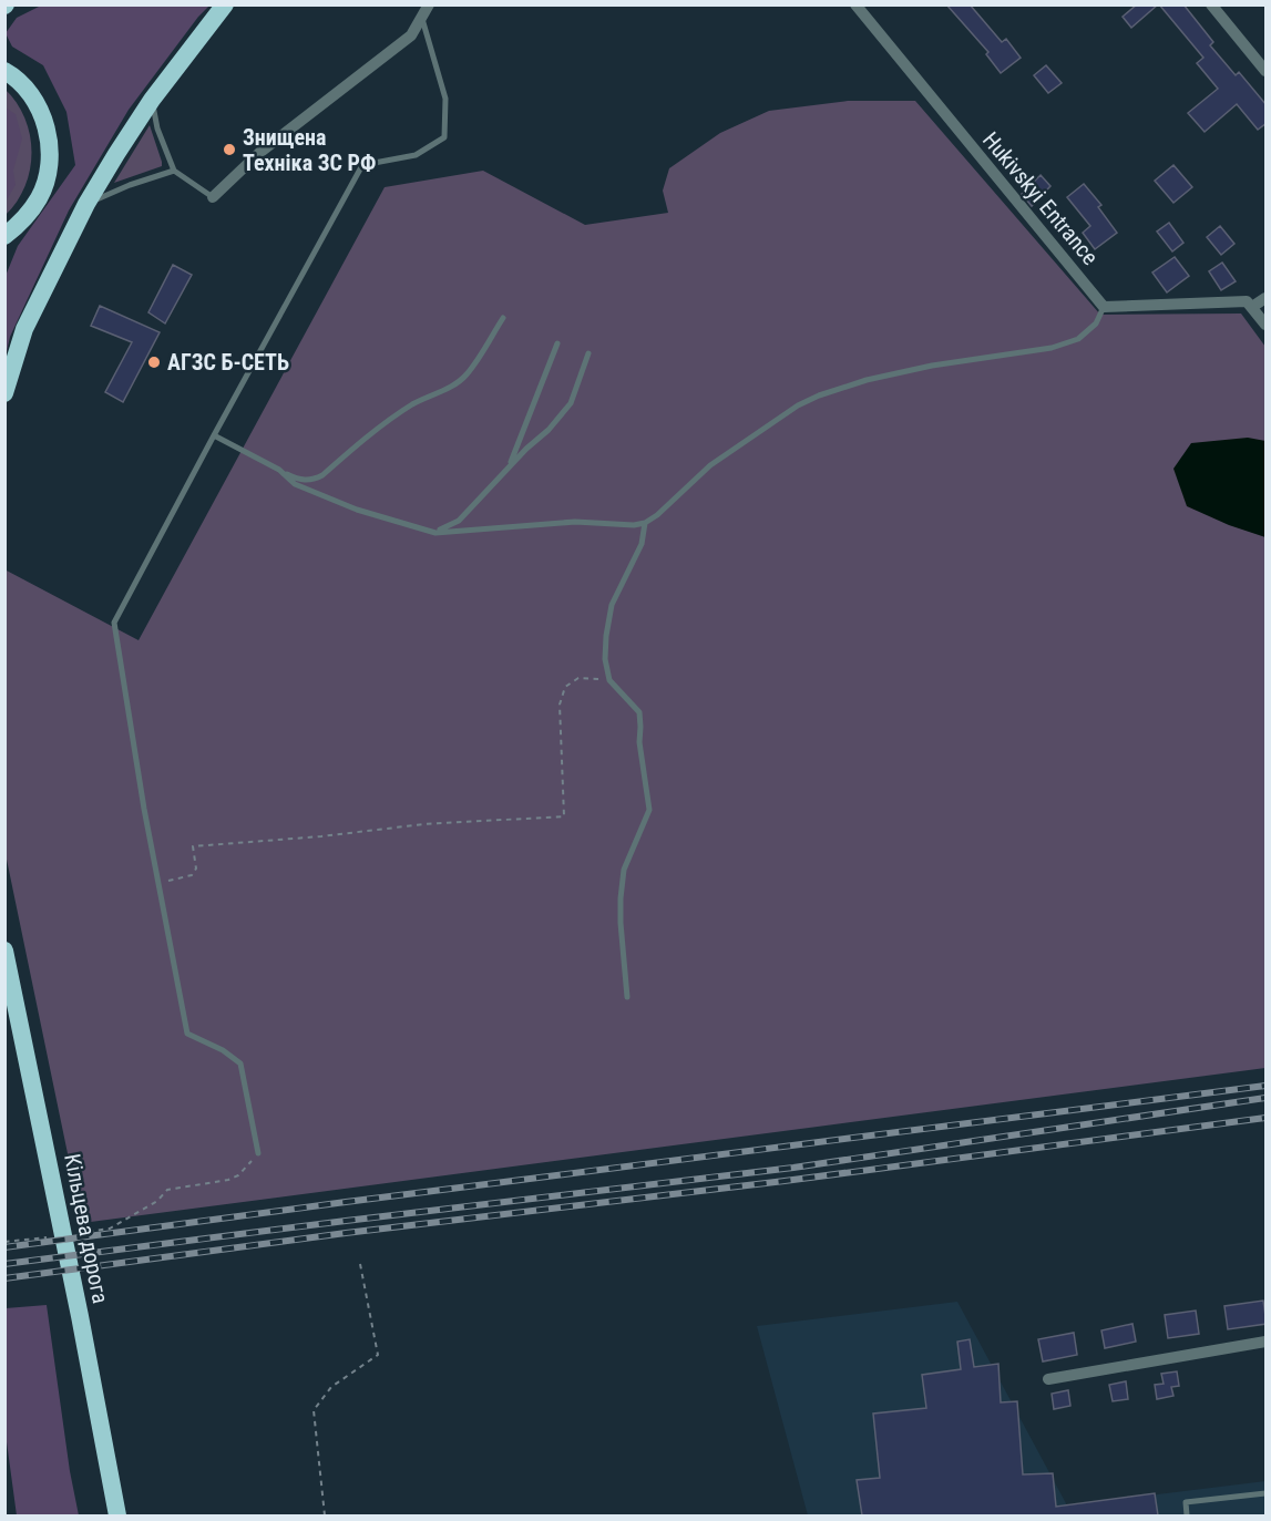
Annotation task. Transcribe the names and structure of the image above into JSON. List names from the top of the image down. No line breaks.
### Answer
{"streets":{"highway":["Кільцева дорога"],"street":["Hukivskyi Entrance"]},"places":["Знищена Техніка ЗС РФ","АГЗС Б-СЕТЬ"]}
